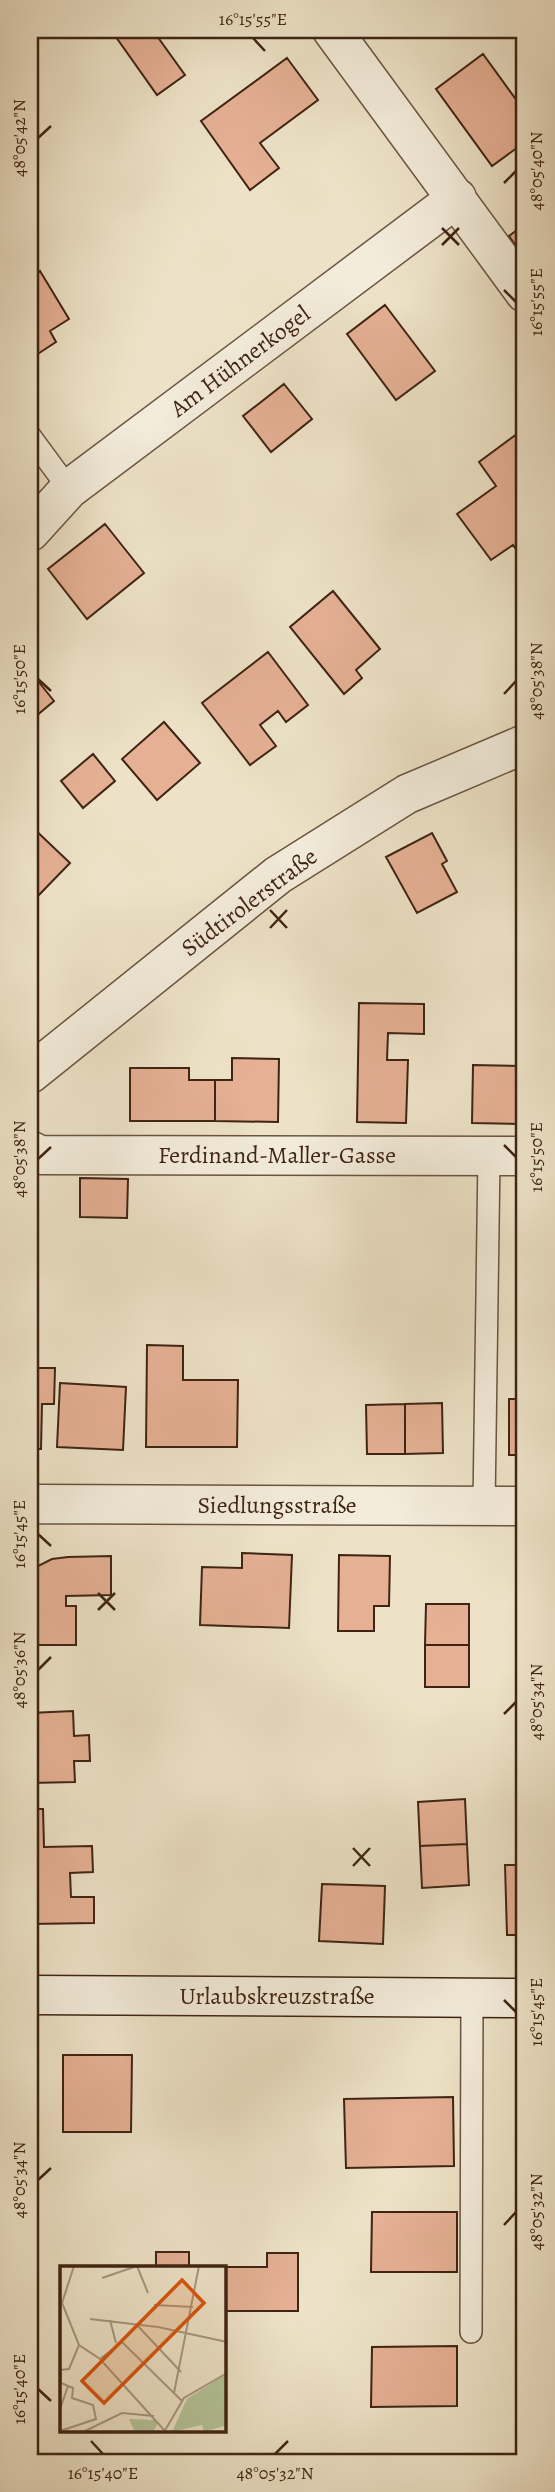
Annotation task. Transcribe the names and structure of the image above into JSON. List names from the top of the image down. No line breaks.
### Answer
{"streets":{"street":["Am Hühnerkogel","Südtirolerstraße","Ferdinand-Maller-Gasse","Siedlungsstraße","Urlaubskreuzstraße"]},"coordinates":["16°15'55\"E","48°05'42\"N","48°05'40\"N","16°15'50\"E","48°05'38\"N","16°15'45\"E","48°05'36\"N","48°05'34\"N","48°05'32\"N","16°15'40\"E"]}
